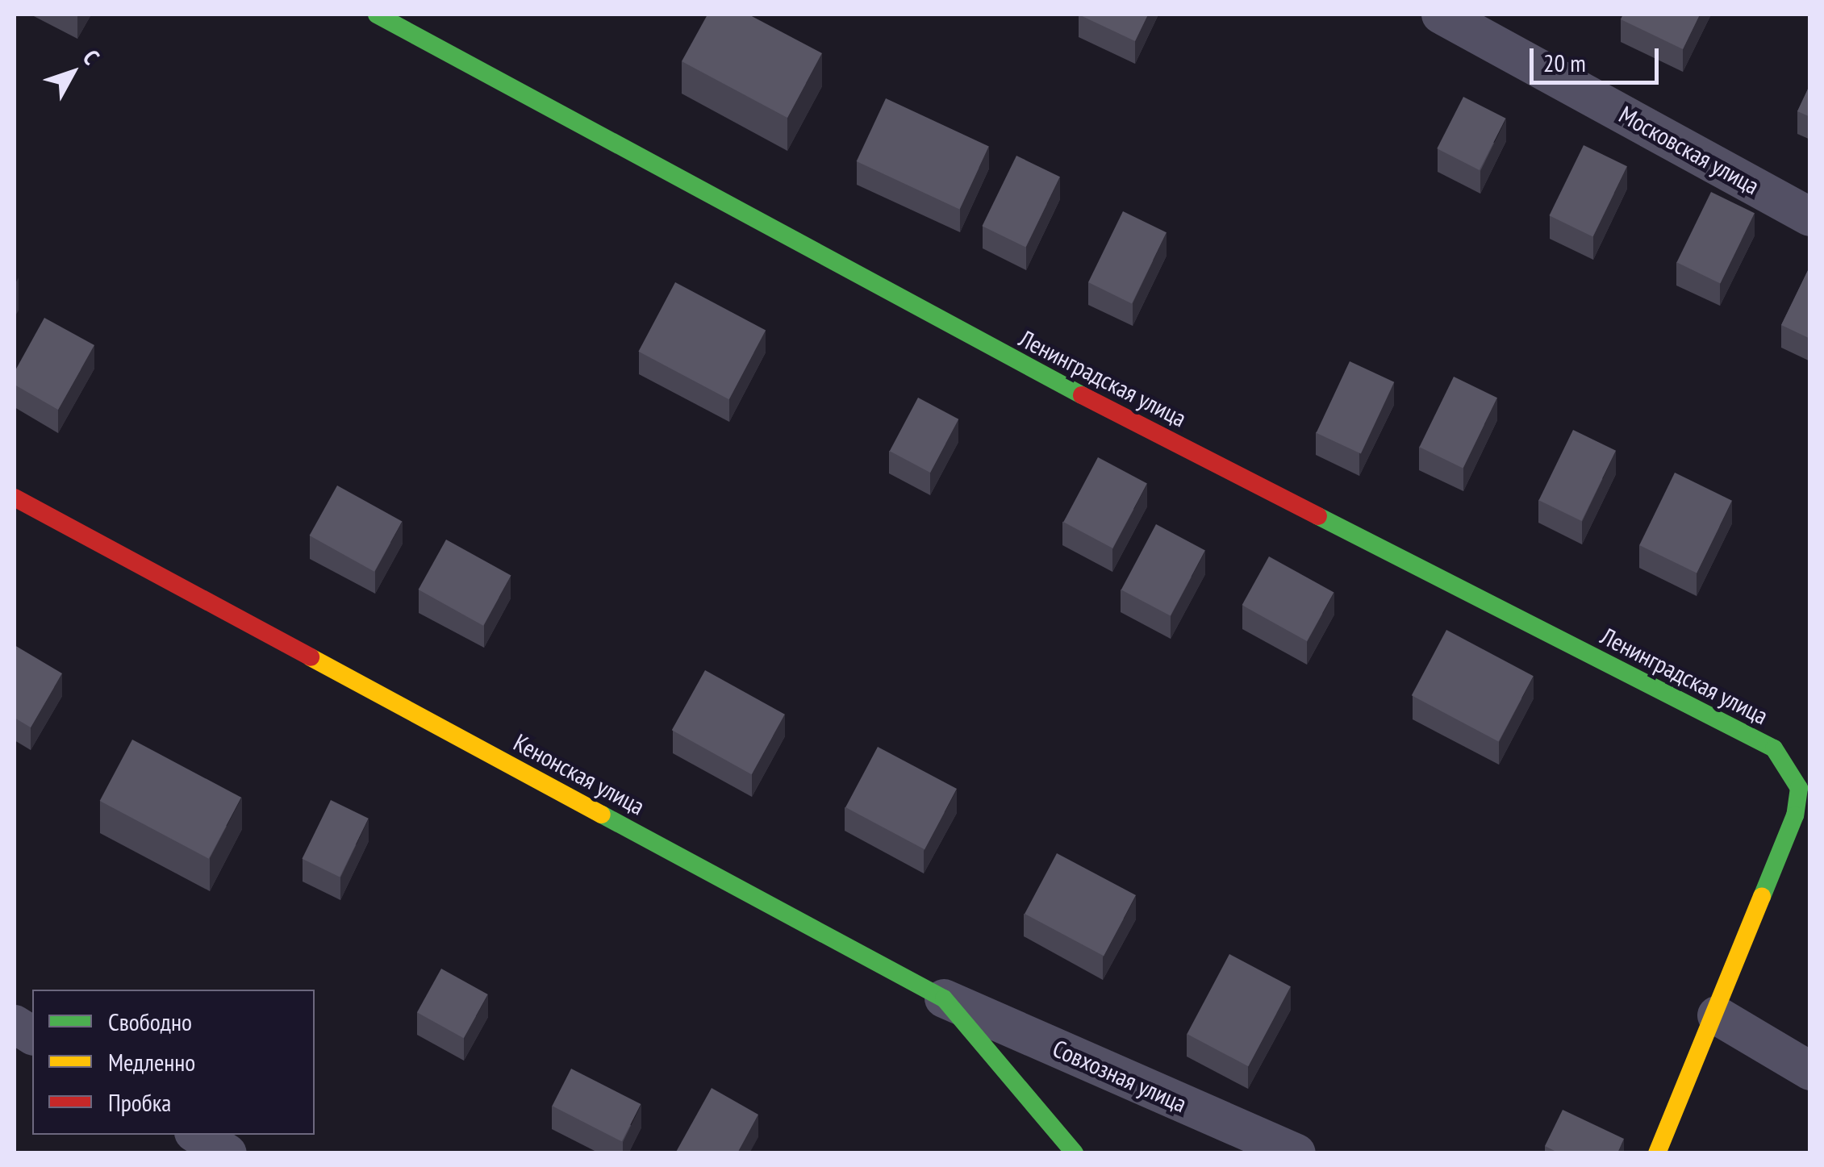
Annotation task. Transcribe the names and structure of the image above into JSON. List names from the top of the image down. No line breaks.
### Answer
{"streets":{"street":["Московская улица","Ленинградская улица","Кенонская улица","Совхозная улица"]},"crossings":[["Кенонская улица","Совхозная улица"]],"legend":["Свободно","Медленно","Пробка"],"scale_bar":"20 m","north":"top right"}
